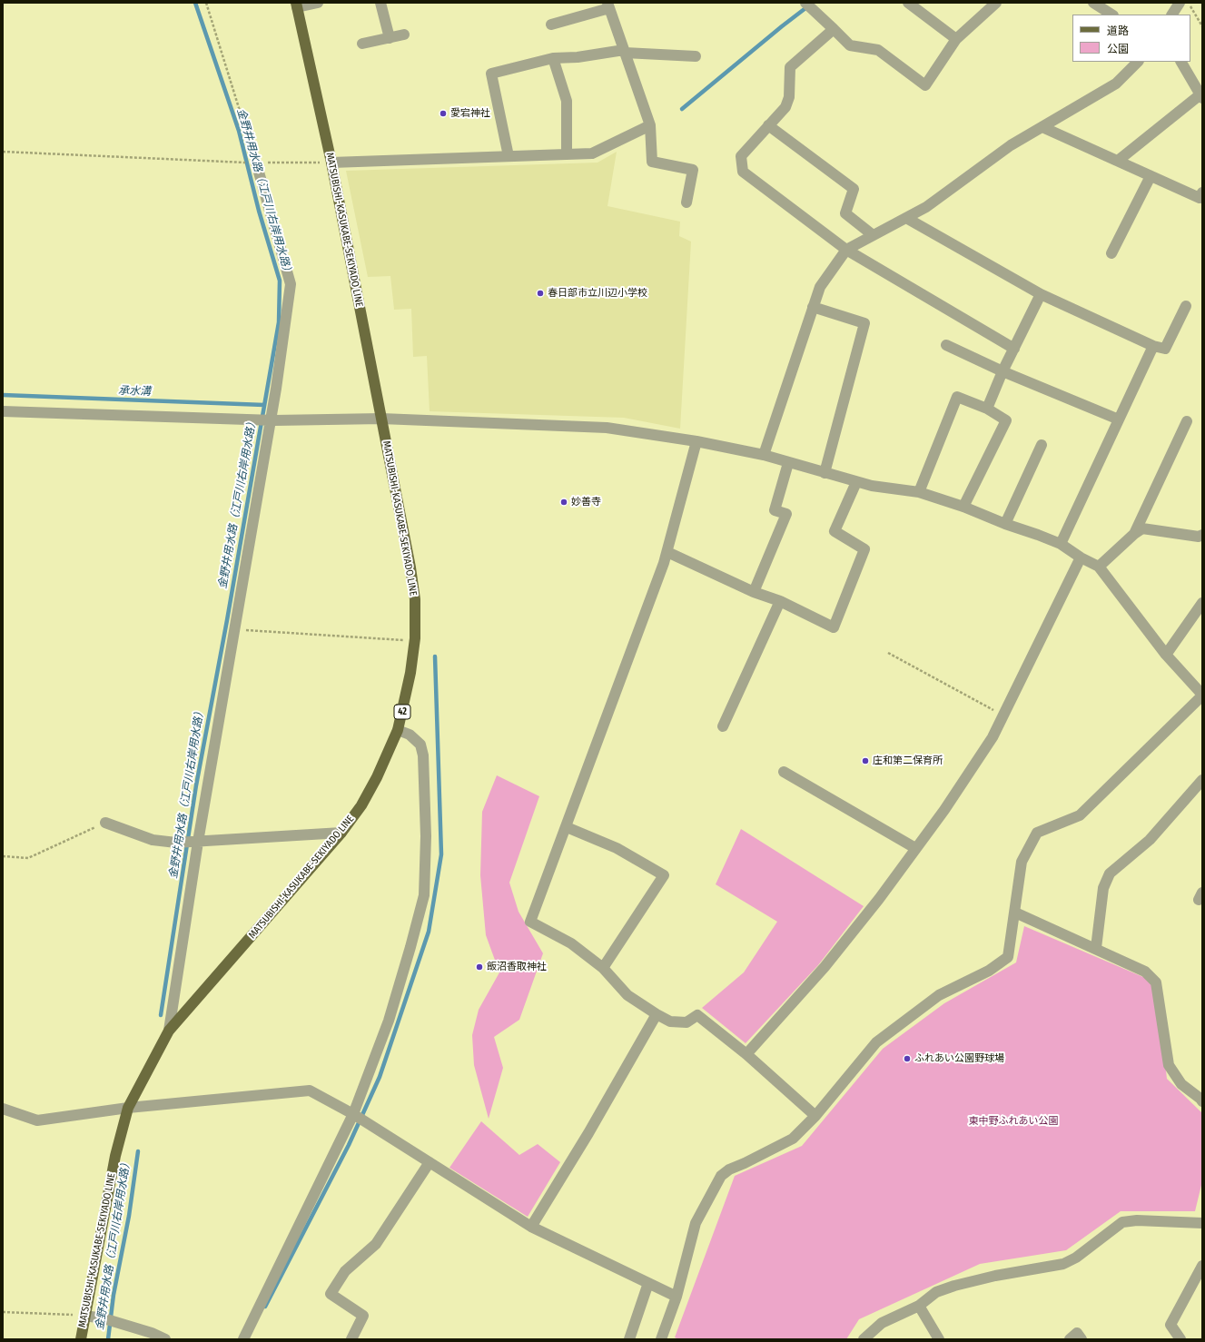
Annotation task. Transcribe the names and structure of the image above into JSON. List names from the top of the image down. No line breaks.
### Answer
{"streets":{"main road":["MATSUBISHI-KASUKABE-SEKIYADO LINE","42"]},"water":["金野井用水路（江戸川右岸用水路）","承水溝"],"parks":["東中野ふれあい公園"],"places":["愛宕神社","春日部市立川辺小学校","妙善寺","庄和第二保育所","飯沼香取神社","ふれあい公園野球場"],"legend":["道路","公園"]}
